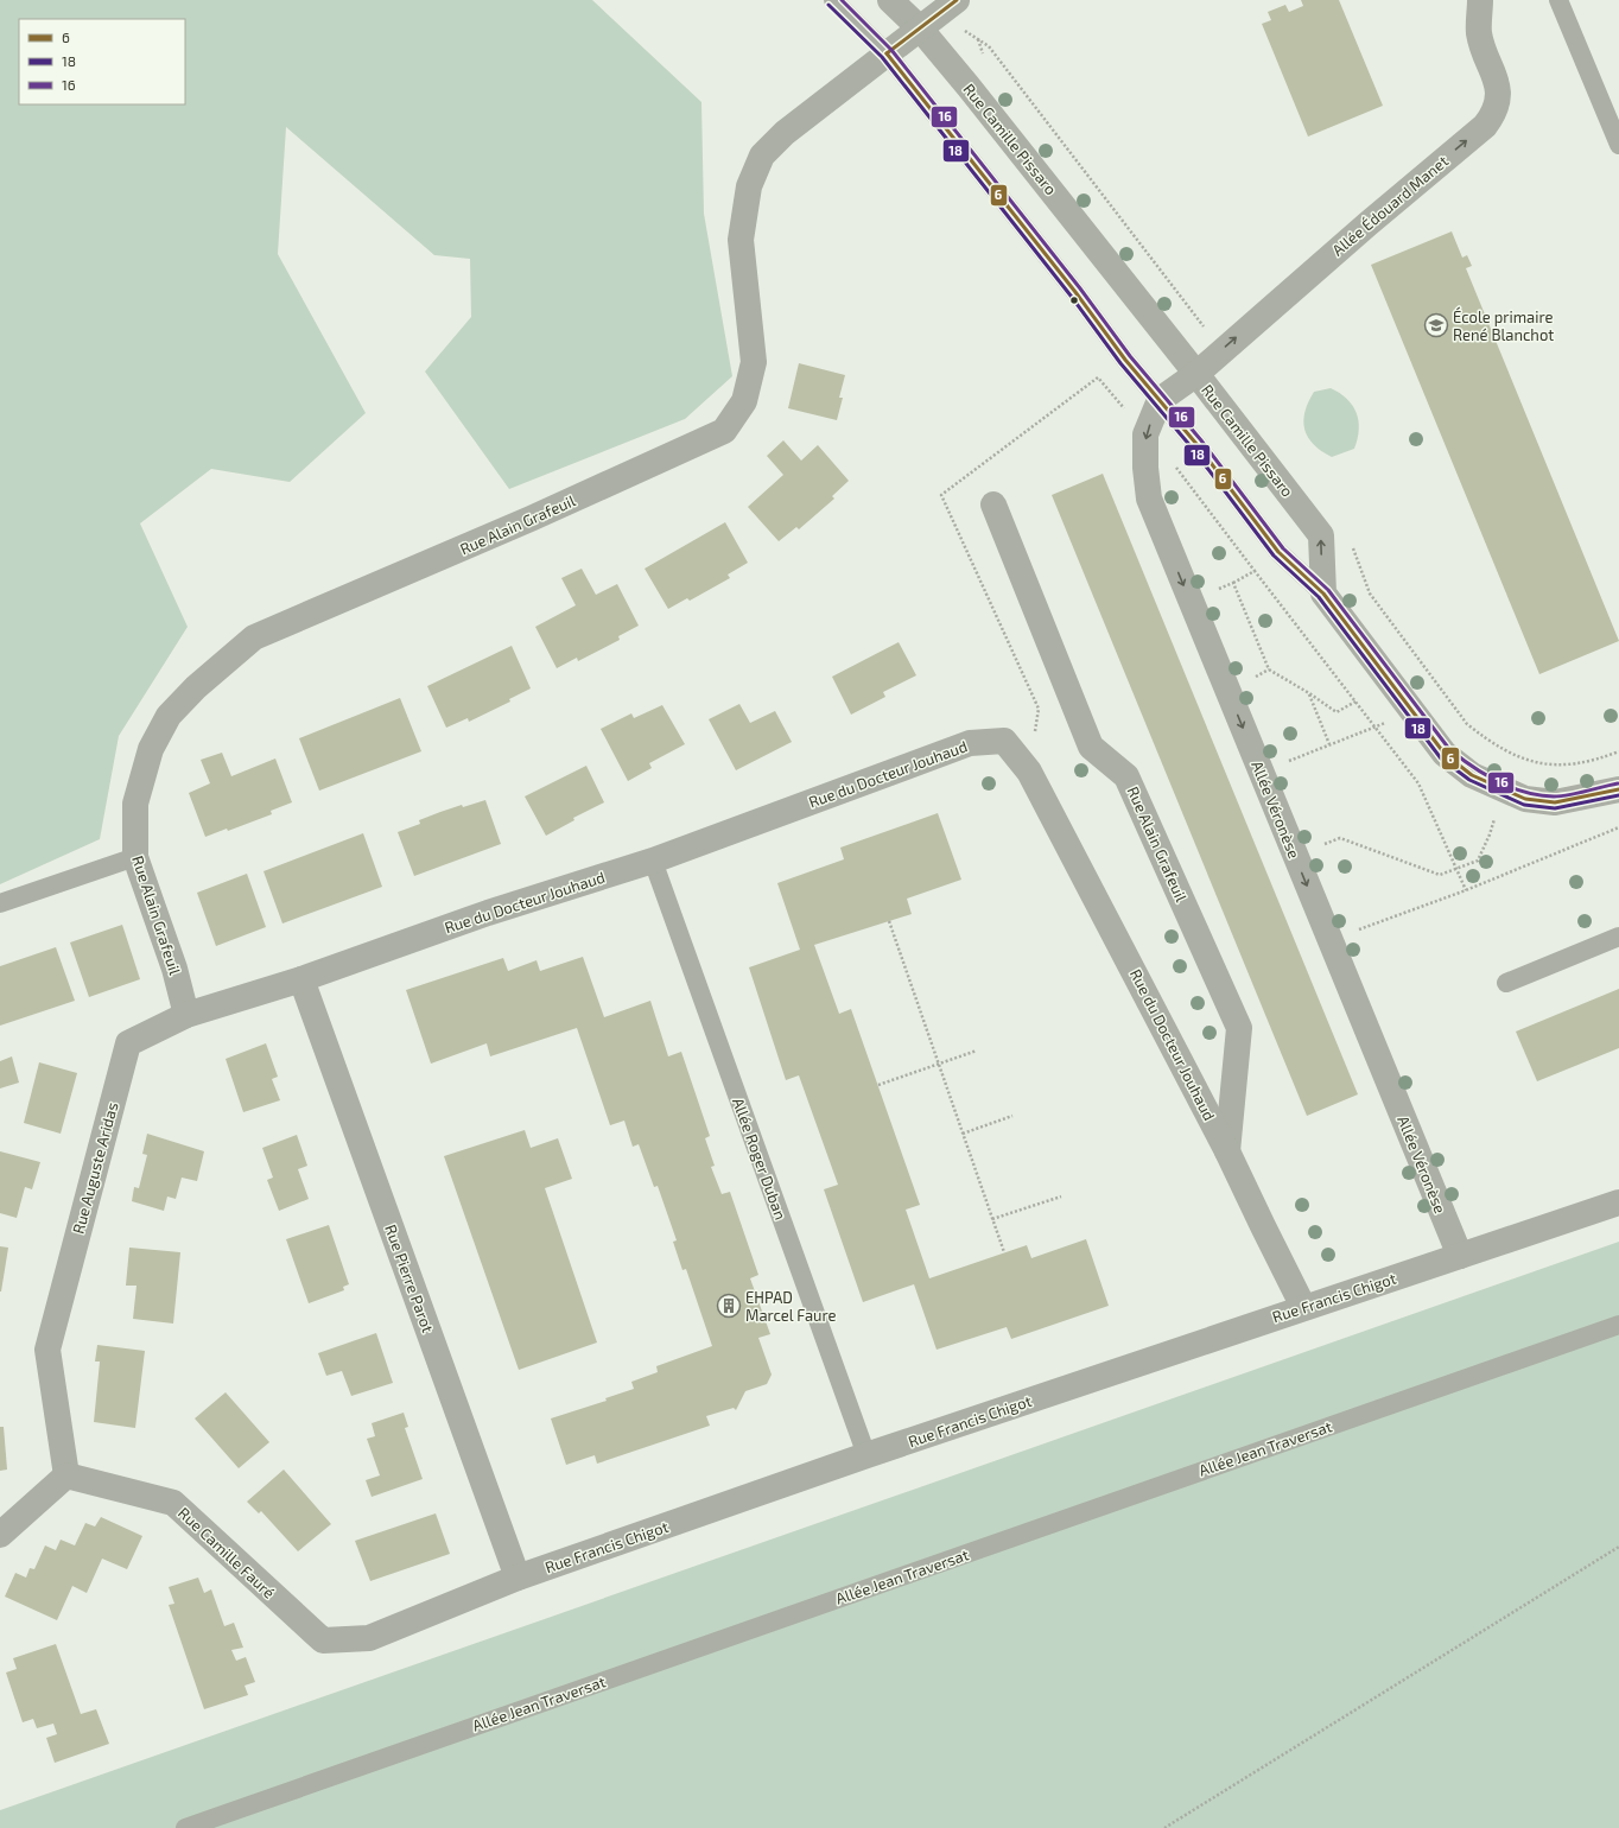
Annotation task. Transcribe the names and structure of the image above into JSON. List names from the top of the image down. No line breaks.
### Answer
{"streets":{"street":["Rue Camille Pissaro","Allée Édouard Manet","Rue Alain Grafeuil","Rue du Docteur Jouhaud","Allée Véronèse","Rue Auguste Aridas","Rue Pierre Parot","Rue Francis Chigot","Rue Camille Fauré"],"lane":["Allée Roger Duban","Allée Jean Traversat"]},"crossings":[["Rue Camille Pissaro","Allée Édouard Manet"],["Rue Camille Pissaro","Rue Alain Grafeuil"],["Rue Alain Grafeuil","Rue du Docteur Jouhaud"],["Rue Alain Grafeuil","Rue Auguste Aridas"],["Rue du Docteur Jouhaud","Allée Roger Duban"],["Rue du Docteur Jouhaud","Rue Auguste Aridas"],["Rue du Docteur Jouhaud","Rue Pierre Parot"],["Rue du Docteur Jouhaud","Rue Francis Chigot"],["Allée Véronèse","Rue Francis Chigot"],["Allée Roger Duban","Rue Francis Chigot"],["Rue Auguste Aridas","Rue Pierre Parot"],["Rue Auguste Aridas","Rue Camille Fauré"],["Rue Pierre Parot","Rue Francis Chigot"],["Rue Francis Chigot","Rue Camille Fauré"]],"one_way":["Allée Édouard Manet"],"places":{"school or university":["École primaire René Blanchot"],"building":["EHPAD Marcel Faure"]},"lines":["transit line 6","transit line 16","transit line 18"],"legend":["6","18","16"]}
